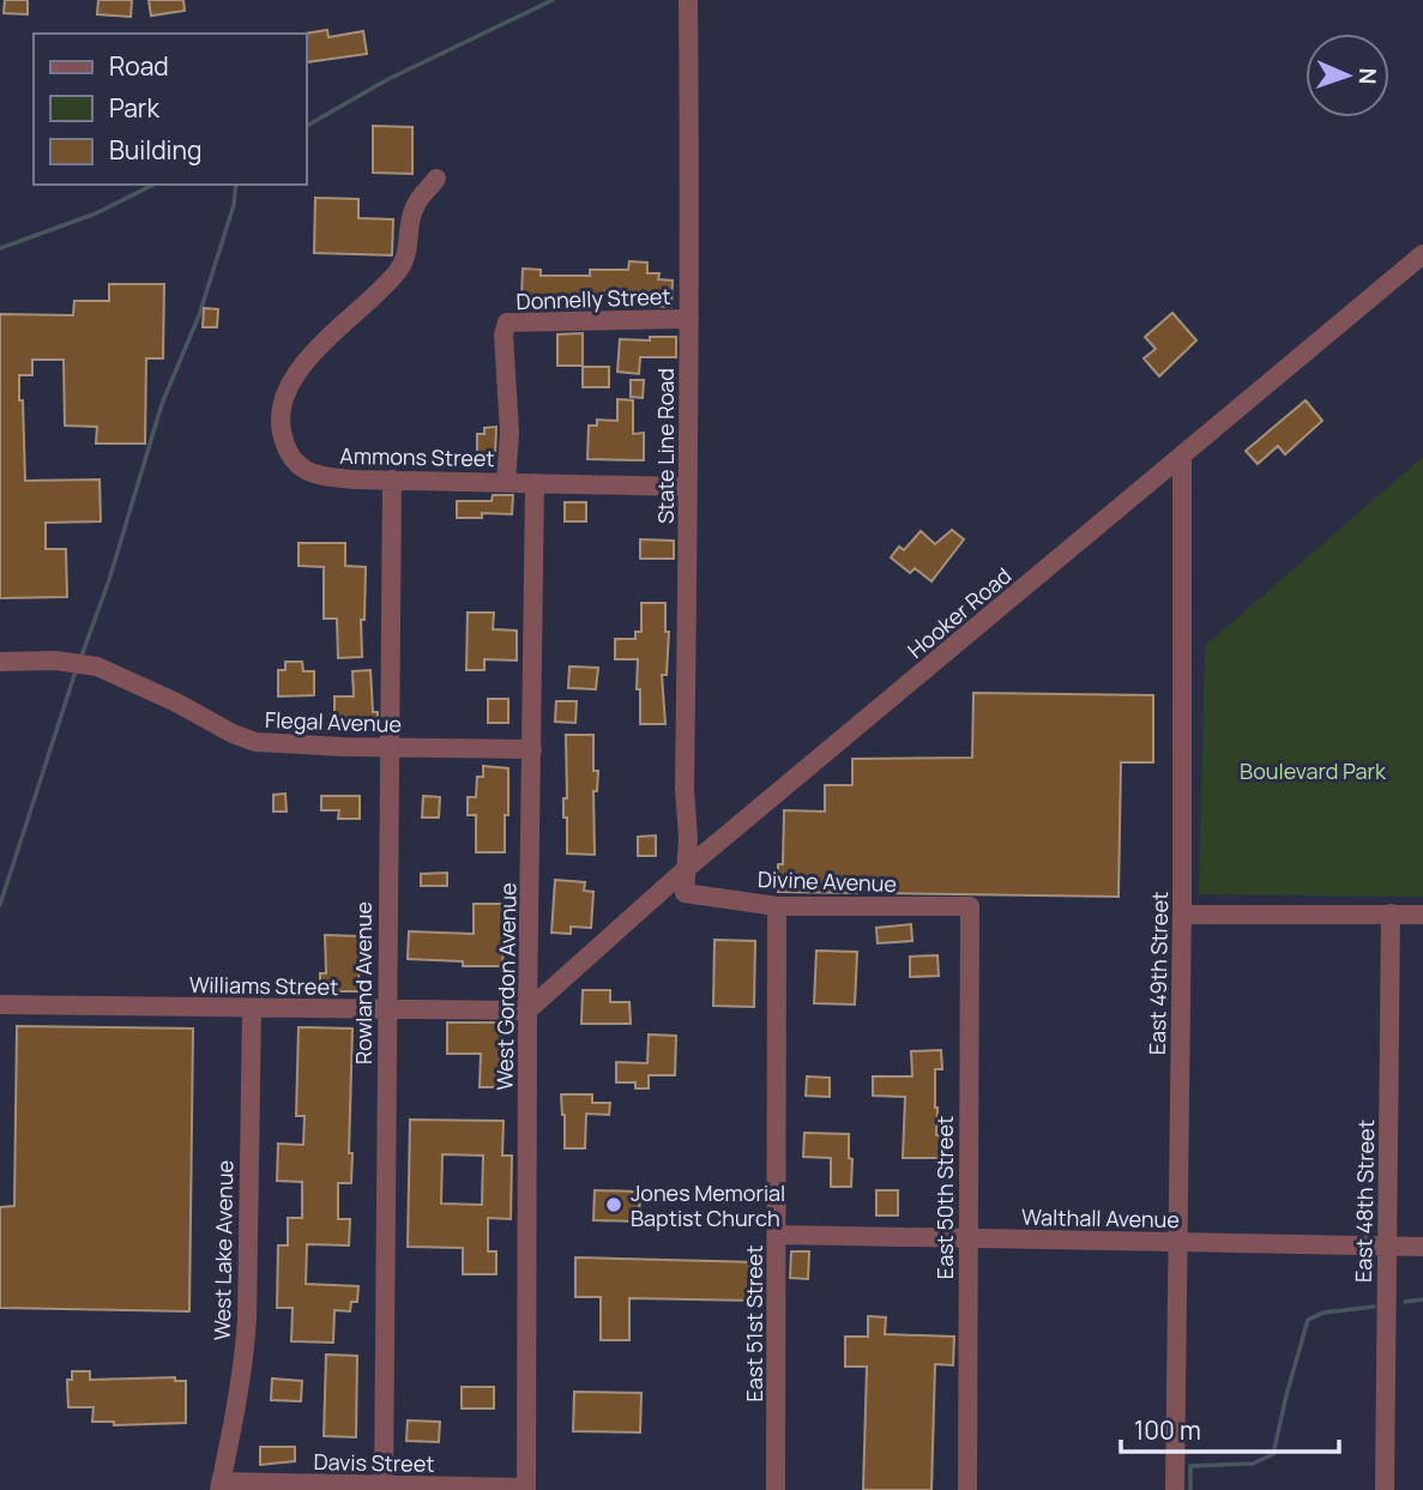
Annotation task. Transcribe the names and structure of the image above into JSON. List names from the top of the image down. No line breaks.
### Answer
{"streets":{"street":["Donnelly Street","State Line Road","Ammons Street","Hooker Road","Flegal Avenue","Divine Avenue","East 49th Street","Rowland Avenue","Williams Street","West Gordon Avenue","East 50th Street","East 48th Street","Walthall Avenue","West Lake Avenue","East 51st Street","Davis Street"]},"crossings":[["Donnelly Street","State Line Road"],["Donnelly Street","Ammons Street"],["State Line Road","Ammons Street"],["State Line Road","Hooker Road"],["State Line Road","Divine Avenue"],["Ammons Street","Rowland Avenue"],["Ammons Street","West Gordon Avenue"],["Hooker Road","East 49th Street"],["Hooker Road","Williams Street"],["Hooker Road","West Gordon Avenue"],["Flegal Avenue","Rowland Avenue"],["Flegal Avenue","West Gordon Avenue"],["Divine Avenue","East 50th Street"],["Divine Avenue","East 51st Street"],["East 49th Street","Walthall Avenue"],["Rowland Avenue","Williams Street"],["Rowland Avenue","Davis Street"],["Williams Street","West Gordon Avenue"],["Williams Street","West Lake Avenue"],["West Gordon Avenue","Davis Street"],["East 50th Street","Walthall Avenue"],["East 48th Street","Walthall Avenue"],["Walthall Avenue","East 51st Street"],["West Lake Avenue","Davis Street"]],"parks":["Boulevard Park"],"places":["Jones Memorial Baptist Church"],"legend":["Road","Park","Building"],"scale_bar":"100 m","north":"right"}
